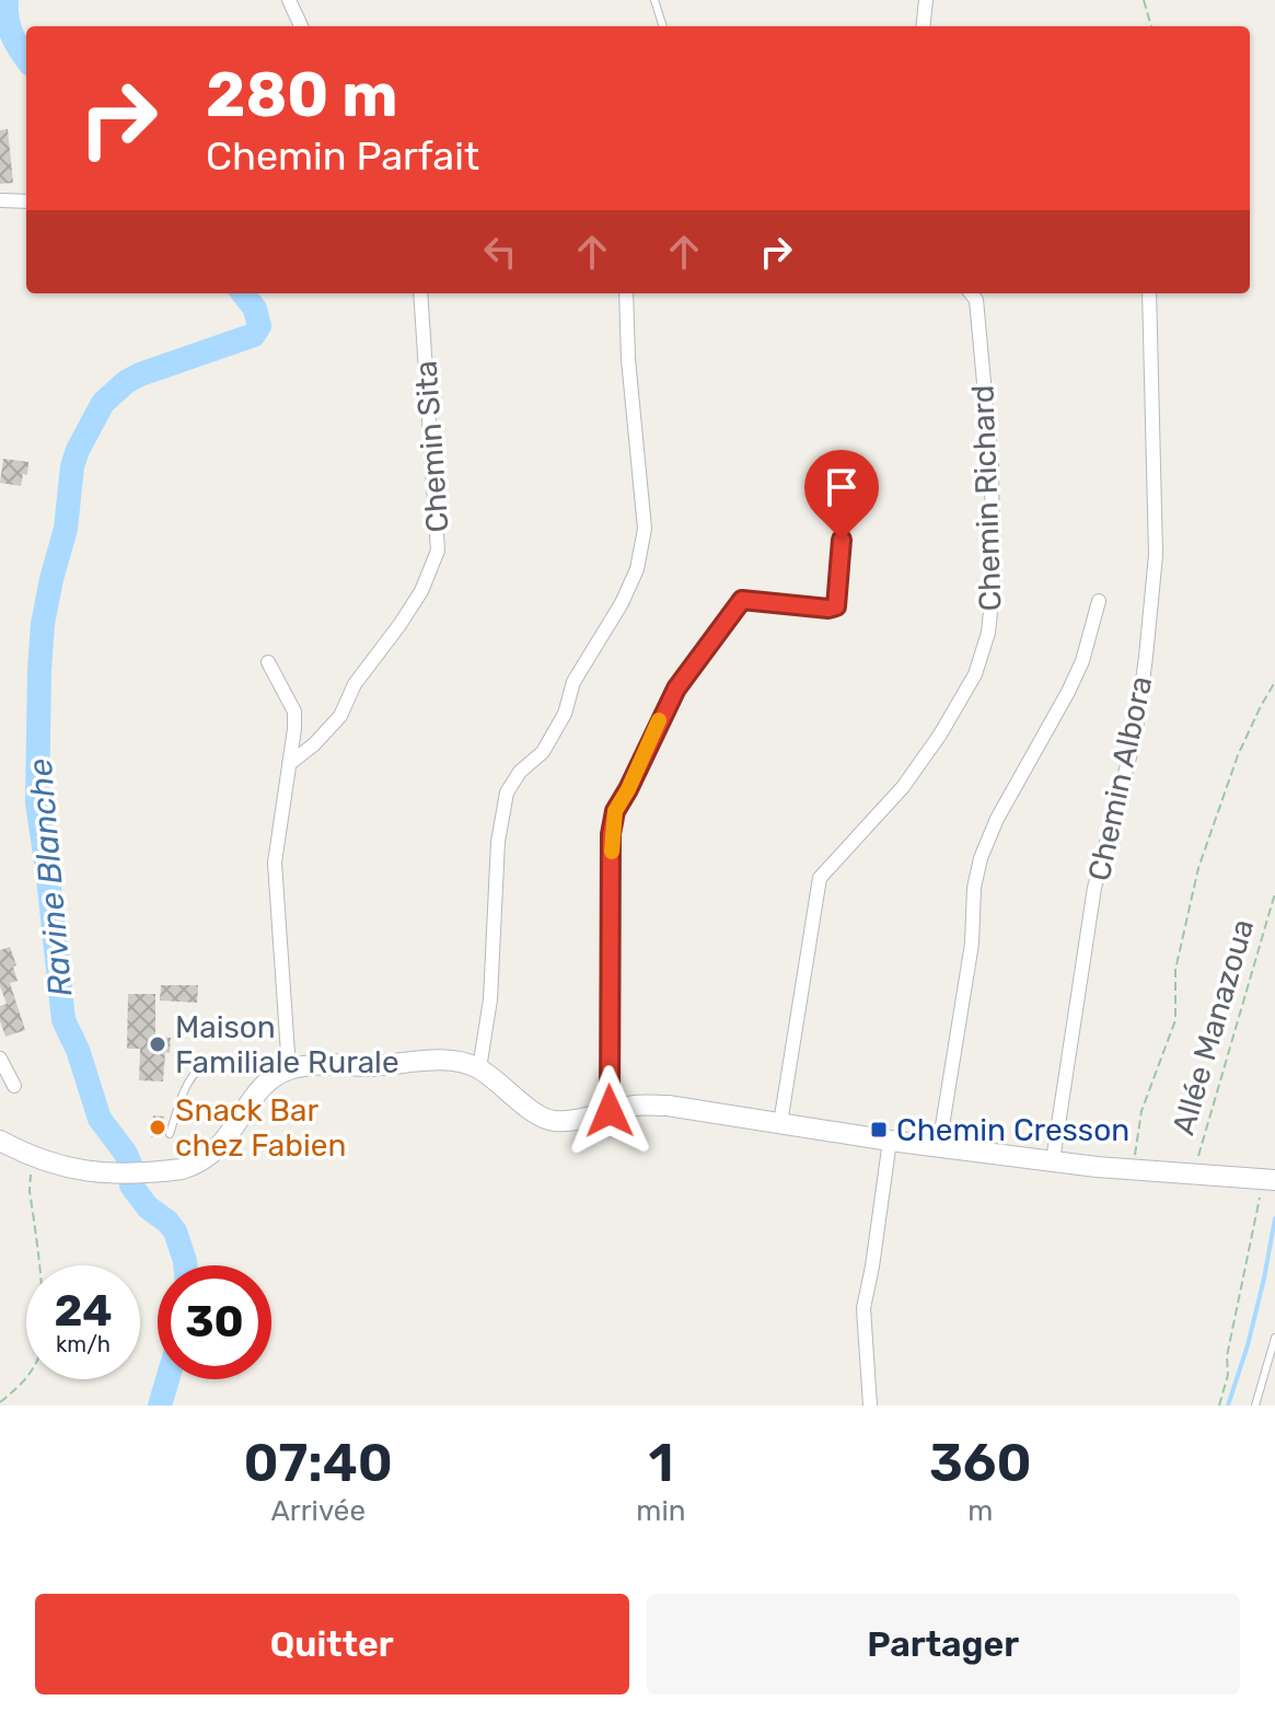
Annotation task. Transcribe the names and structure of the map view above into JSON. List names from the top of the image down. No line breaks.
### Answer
{"streets":{"street":["Chemin Sita","Chemin Richard","Chemin Albora"],"path":["Allée Manazoua"]},"water":["Ravine Blanche"],"places":{"other":["Maison Familiale Rurale","Snack Bar chez Fabien"],"transit":["Chemin Cresson"]},"page":{"turn":["280 m","Chemin Parfait"],"speed":"24 km/h","limit":"30","eta":["07:40","Arrivée","1","min","360","m"],"buttons":["Quitter","Partager"]}}
